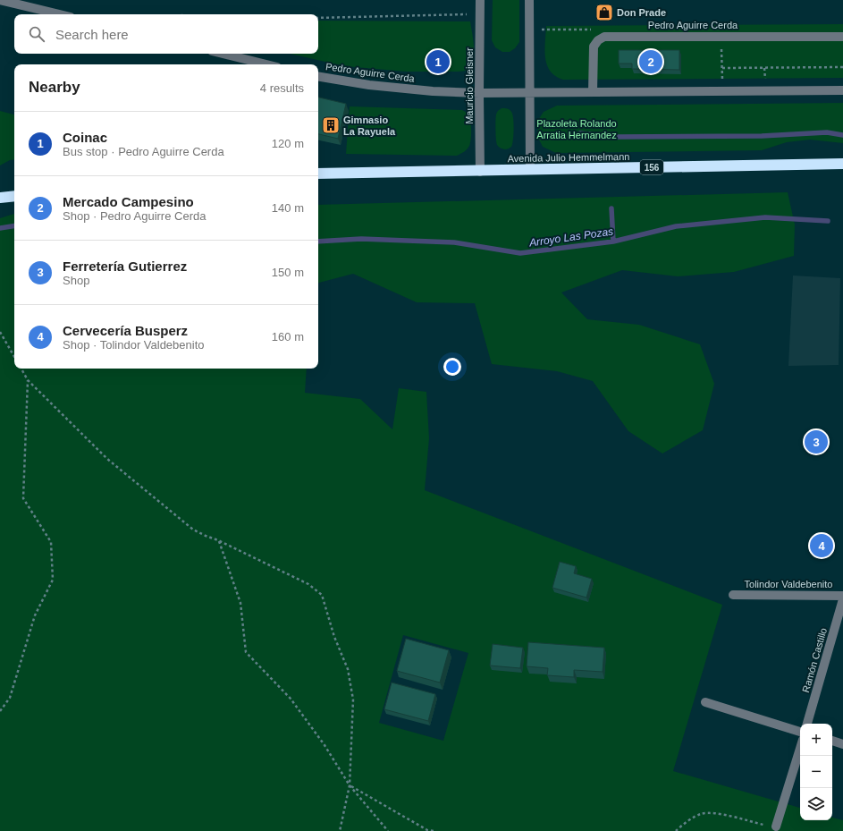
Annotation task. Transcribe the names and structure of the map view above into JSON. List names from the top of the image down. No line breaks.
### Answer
{"streets":{"highway":["Avenida Julio Hemmelmann","156"],"street":["Pedro Aguirre Cerda","Mauricio Gleisner","Tolindor Valdebenito","Ramón Castillo"]},"crossings":[["Pedro Aguirre Cerda","Mauricio Gleisner"],["Mauricio Gleisner","Avenida Julio Hemmelmann"]],"water":["Arroyo Las Pozas"],"parks":["Plazoleta Rolando Arratia Hernandez"],"places":{"shop":["Don Prade"],"building":["Gimnasio La Rayuela"]},"page":{"search":"Search here","pins":["1","2","3","4"],"heading":["Nearby","4 results"],"list":[{"mark":"1","name":"Coinac","note":"Bus stop · Pedro Aguirre Cerda","value":"120 m"},{"mark":"2","name":"Mercado Campesino","note":"Shop · Pedro Aguirre Cerda","value":"140 m"},{"mark":"3","name":"Ferretería Gutierrez","note":"Shop","value":"150 m"},{"mark":"4","name":"Cervecería Busperz","note":"Shop · Tolindor Valdebenito","value":"160 m"}],"map_buttons":["+","−"]}}
